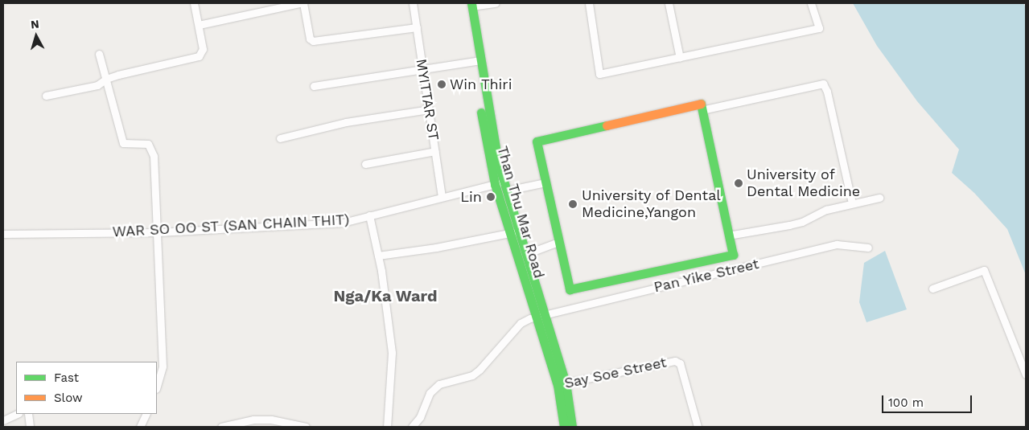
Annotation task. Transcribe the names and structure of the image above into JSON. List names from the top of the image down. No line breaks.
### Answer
{"streets":{"street":["MYITTAR ST","Than Thu Mar Road","WAR SO OO ST (SAN CHAIN THIT)","Pan Yike Street","Say Soe Street"]},"crossings":[["MYITTAR ST","WAR SO OO ST (SAN CHAIN THIT)"],["Than Thu Mar Road","WAR SO OO ST (SAN CHAIN THIT)"],["Than Thu Mar Road","Pan Yike Street"],["Than Thu Mar Road","Say Soe Street"]],"districts":["Nga/Ka Ward"],"places":["Win Thiri","University of Dental Medicine","Lin","University of Dental Medicine,Yangon"],"legend":["Fast","Slow"],"scale_bar":"100 m","north":"top"}
